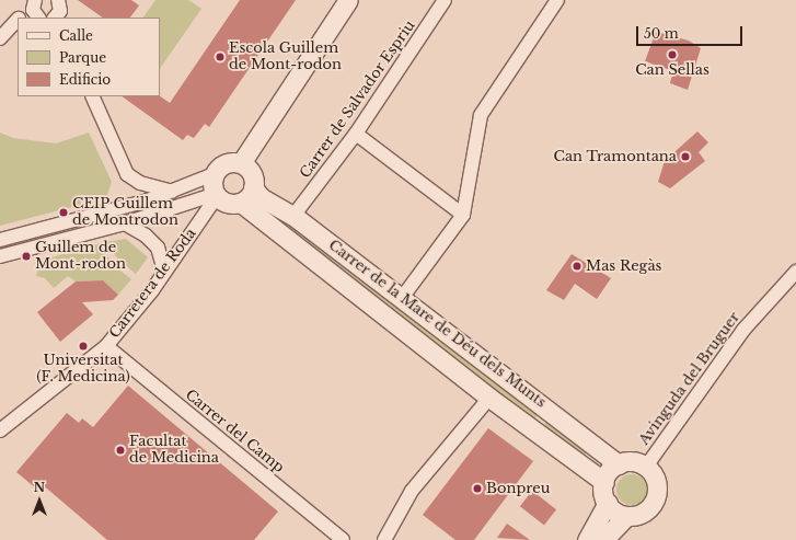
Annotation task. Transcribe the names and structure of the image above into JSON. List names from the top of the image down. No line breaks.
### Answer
{"streets":{"street":["Carrer de Salvador Espriu","Carretera de Roda","Carrer de la Mare de Déu dels Munts","Avinguda del Bruguer","Carrer del Camp"]},"crossings":[["Carrer de Salvador Espriu","Carrer de la Mare de Déu dels Munts"],["Carretera de Roda","Carrer de la Mare de Déu dels Munts"],["Carretera de Roda","Carrer del Camp"],["Carrer de la Mare de Déu dels Munts","Avinguda del Bruguer"]],"places":["Can Sellas","Escola Guillem de Mont-rodon","Can Tramontana","CEIP Guillem de Montrodon","Guillem de Mont-rodon","Mas Regàs","Universitat (F. Medicina)","Facultat de Medicina","Bonpreu"],"legend":["Calle","Parque","Edificio"],"scale_bar":"50 m","north":"top"}
